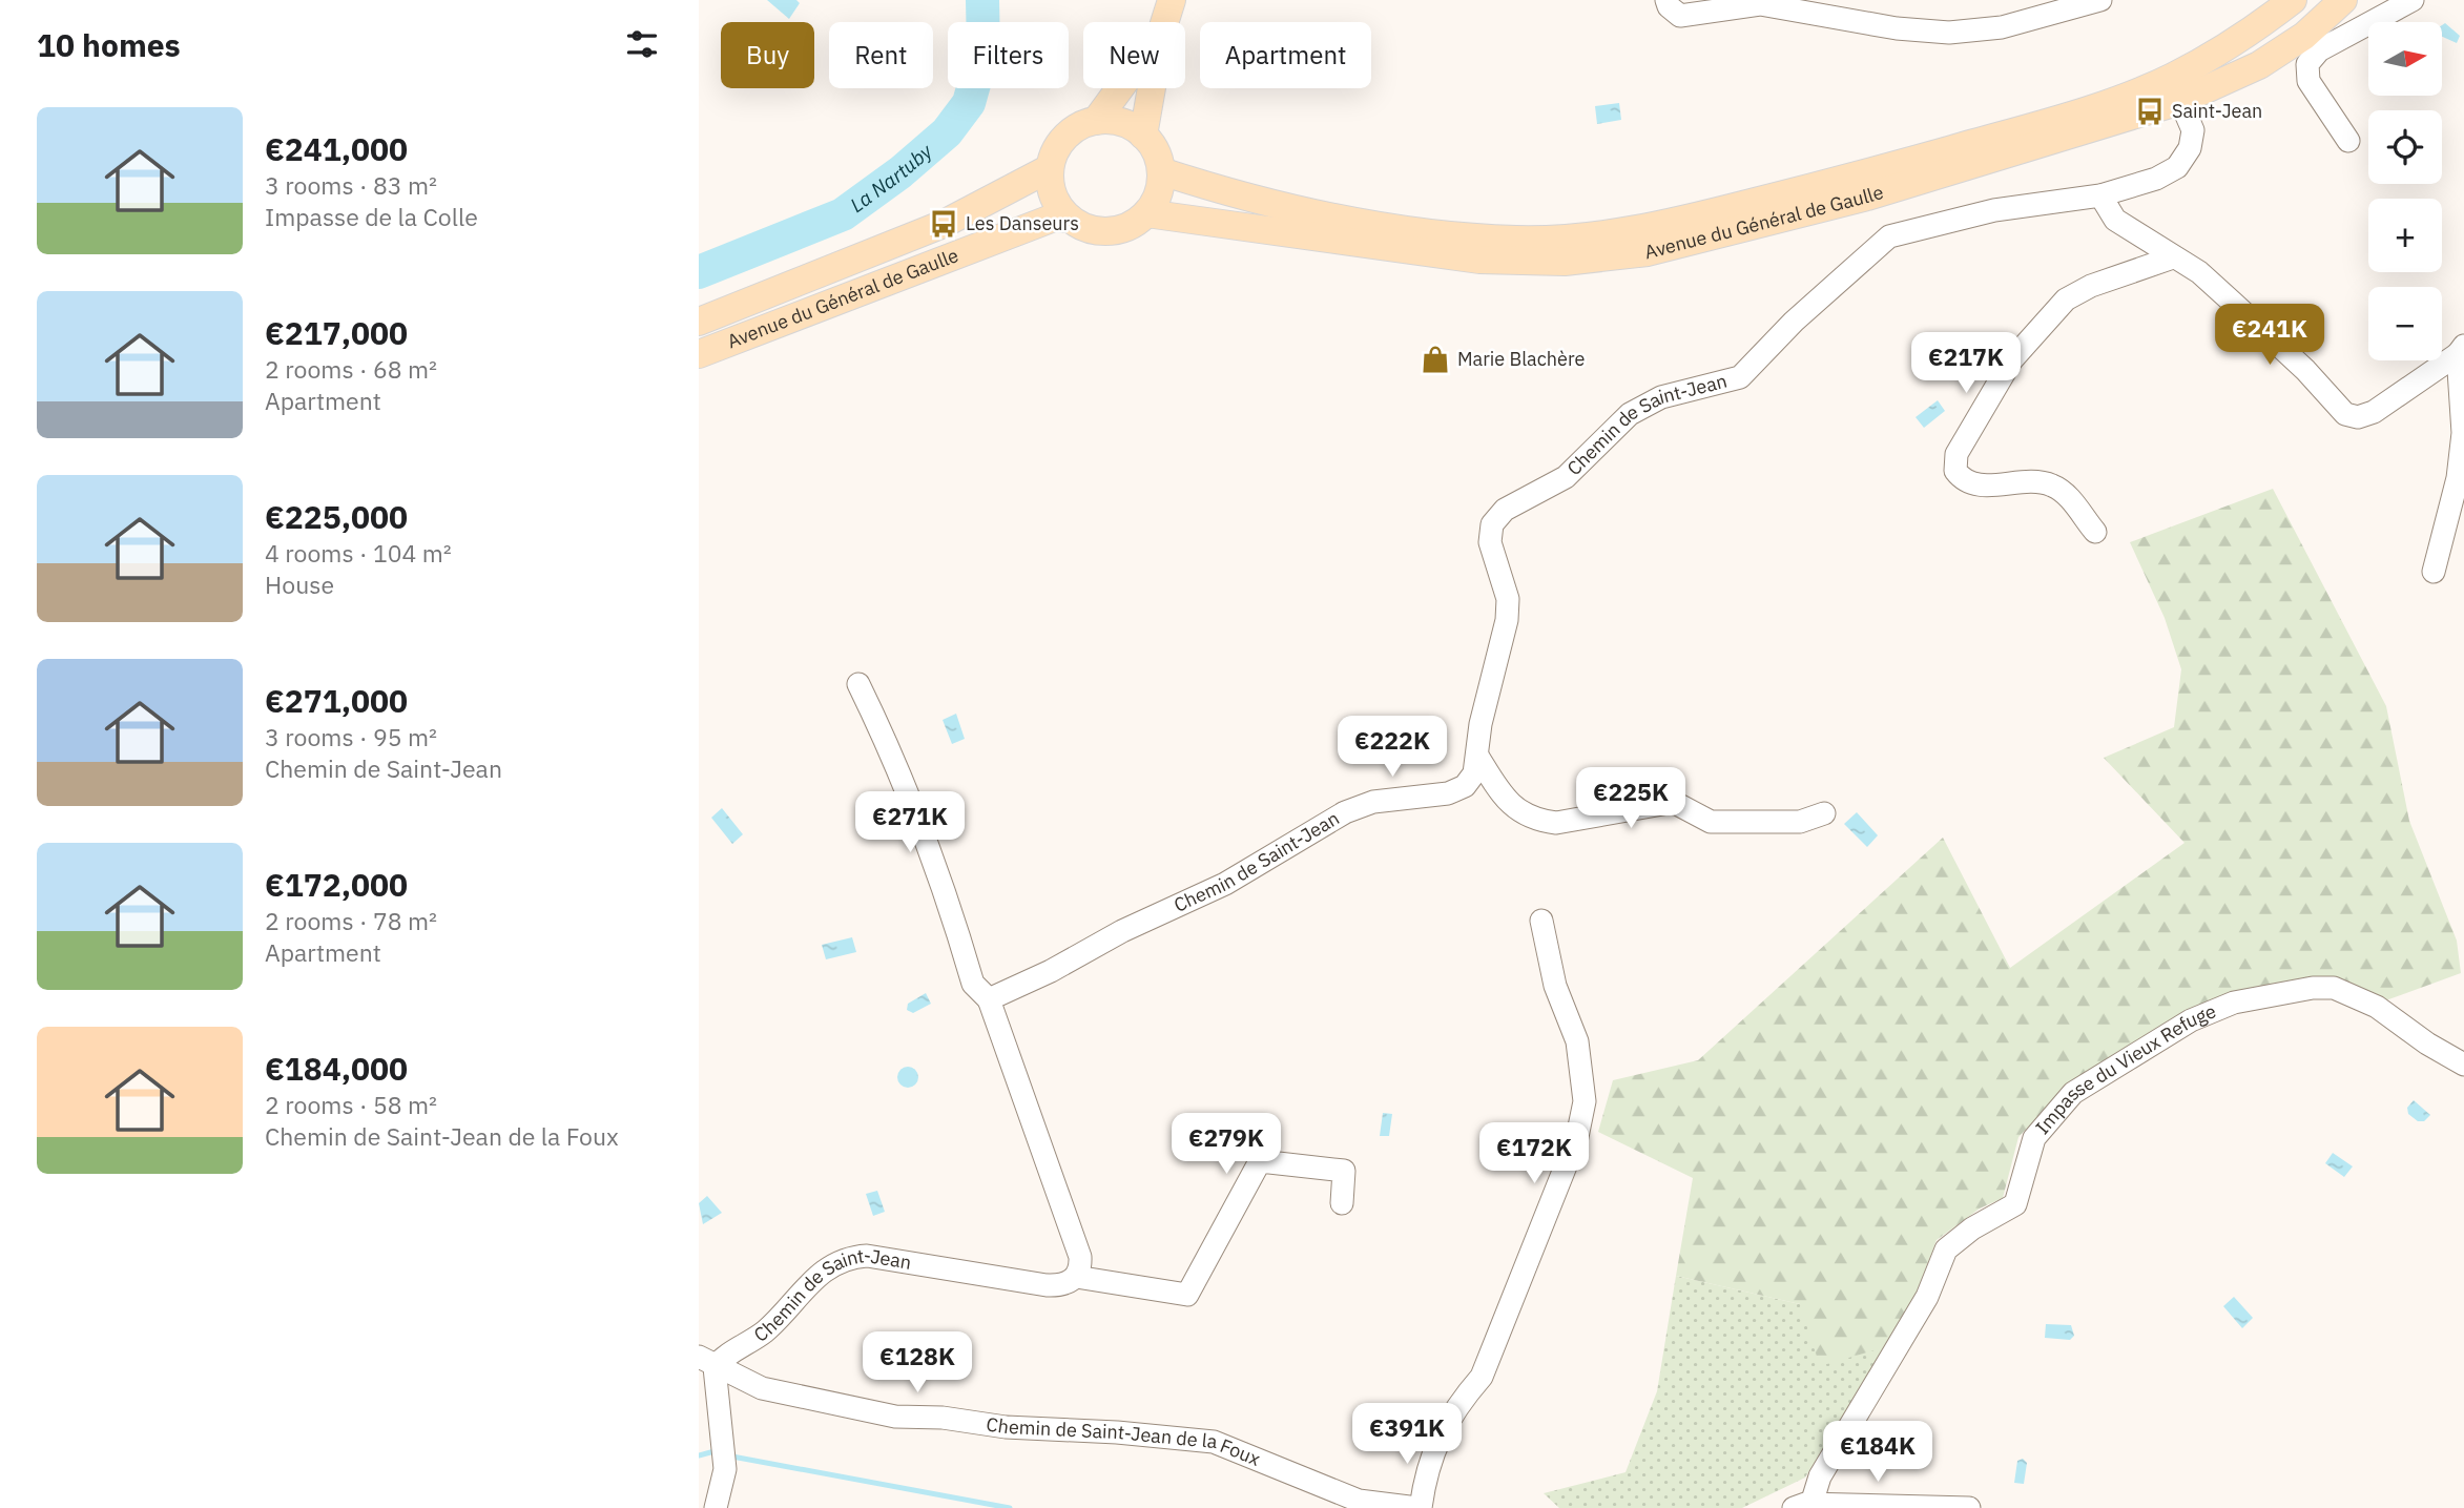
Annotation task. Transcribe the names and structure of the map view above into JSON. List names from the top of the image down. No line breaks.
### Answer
{"streets":{"main road":["Avenue du Général de Gaulle"],"street":["Chemin de Saint-Jean","Impasse du Vieux Refuge","Chemin de Saint-Jean de la Foux"]},"crossings":[["Avenue du Général de Gaulle","Chemin de Saint-Jean"],["Chemin de Saint-Jean","Chemin de Saint-Jean de la Foux"]],"water":["La Nartuby"],"places":{"bus stop":["Saint-Jean","Les Danseurs"],"shop":["Marie Blachère"]},"north":"right","page":{"heading":"10 homes","map_buttons":["+","−"],"chip":["Buy","Rent","Filters","New","Apartment"],"list":[{"name":"€241,000","note":"3 rooms · 83 m² · Impasse de la Colle"},{"name":"€217,000","note":"2 rooms · 68 m² · Apartment"},{"name":"€225,000","note":"4 rooms · 104 m² · House"},{"name":"€271,000","note":"3 rooms · 95 m² · Chemin de Saint-Jean"},{"name":"€172,000","note":"2 rooms · 78 m² · Apartment"},{"name":"€184,000","note":"2 rooms · 58 m² · Chemin de Saint-Jean de la Foux"}],"price":["€241K","€217K","€222K","€225K","€271K","€279K","€172K","€128K","€391K","€184K"]}}
